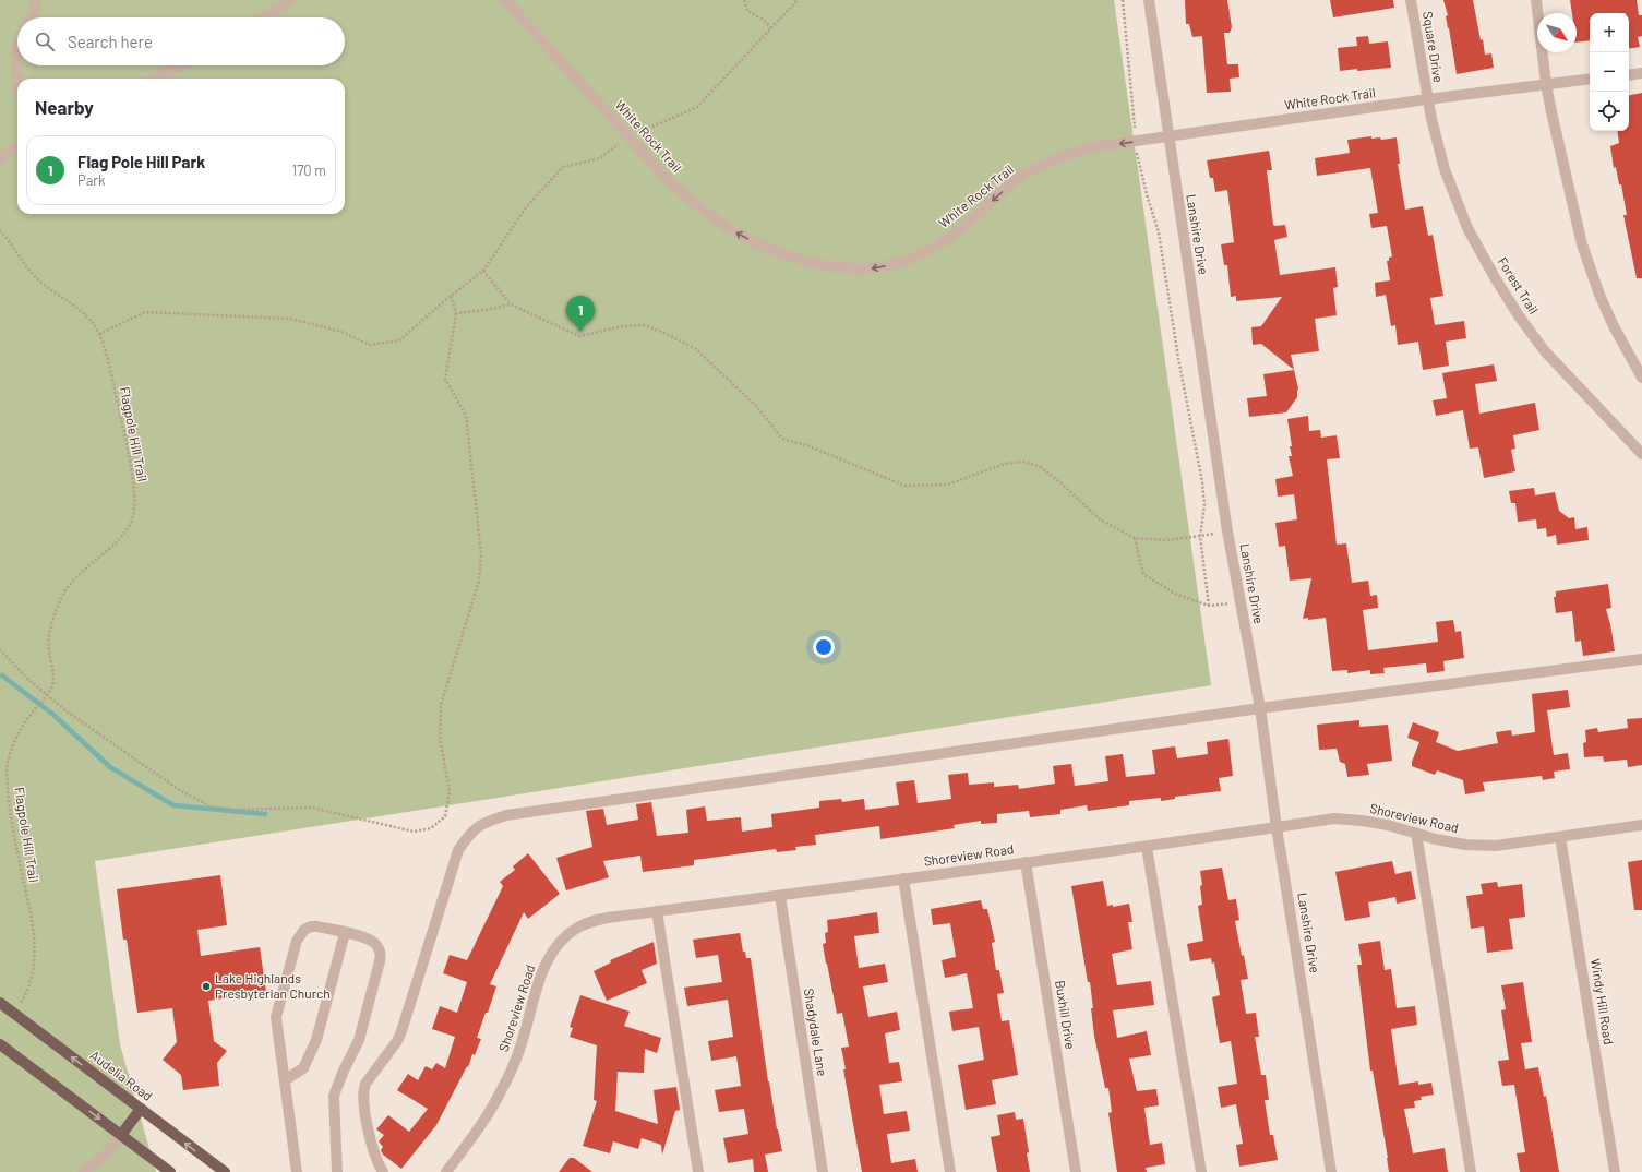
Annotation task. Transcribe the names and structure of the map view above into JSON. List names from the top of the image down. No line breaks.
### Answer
{"streets":{"main road":["Audelia Road"],"street":["Square Drive","White Rock Trail","Lanshire Drive","Forest Trail","Shoreview Road","Windy Hill Road","Buxhill Drive","Shadydale Lane"],"path":["Flagpole Hill Trail"]},"crossings":[["Square Drive","White Rock Trail"],["Square Drive","Forest Trail"],["White Rock Trail","Lanshire Drive"],["White Rock Trail","Forest Trail"],["Lanshire Drive","Shoreview Road"],["Shoreview Road","Windy Hill Road"],["Shoreview Road","Buxhill Drive"],["Shoreview Road","Shadydale Lane"]],"one_way":["White Rock Trail"],"places":["Lake Highlands Presbyterian Church"],"north":"bottom right","page":{"map_buttons":["+","−"],"search":"Search here","heading":"Nearby","list":[{"mark":"1","name":"Flag Pole Hill Park","note":"Park","value":"170 m"}],"pins":"1"}}
